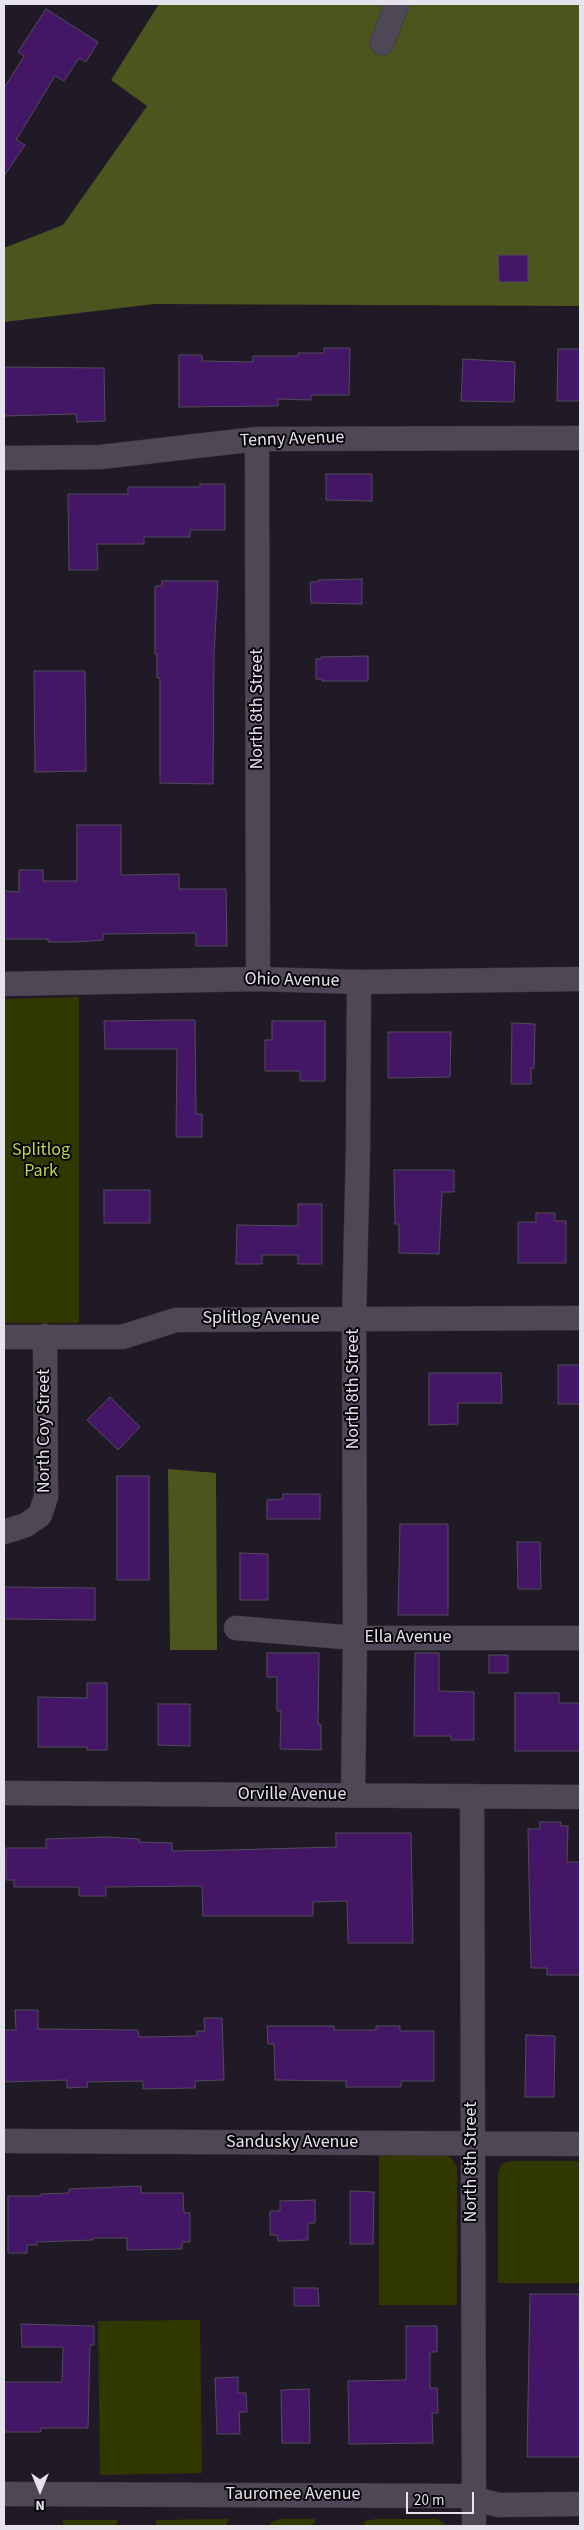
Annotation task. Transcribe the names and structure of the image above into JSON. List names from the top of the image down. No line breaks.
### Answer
{"streets":{"street":["Tenny Avenue","North 8th Street","Ohio Avenue","Splitlog Avenue","North Coy Street","Ella Avenue","Orville Avenue","Sandusky Avenue","Tauromee Avenue"]},"crossings":[["Tenny Avenue","North 8th Street"],["North 8th Street","Ohio Avenue"],["North 8th Street","Splitlog Avenue"],["North 8th Street","Ella Avenue"],["North 8th Street","Orville Avenue"],["North 8th Street","Sandusky Avenue"],["North 8th Street","Tauromee Avenue"],["Splitlog Avenue","North Coy Street"]],"parks":["Splitlog Park"],"scale_bar":"20 m","north":"bottom"}
